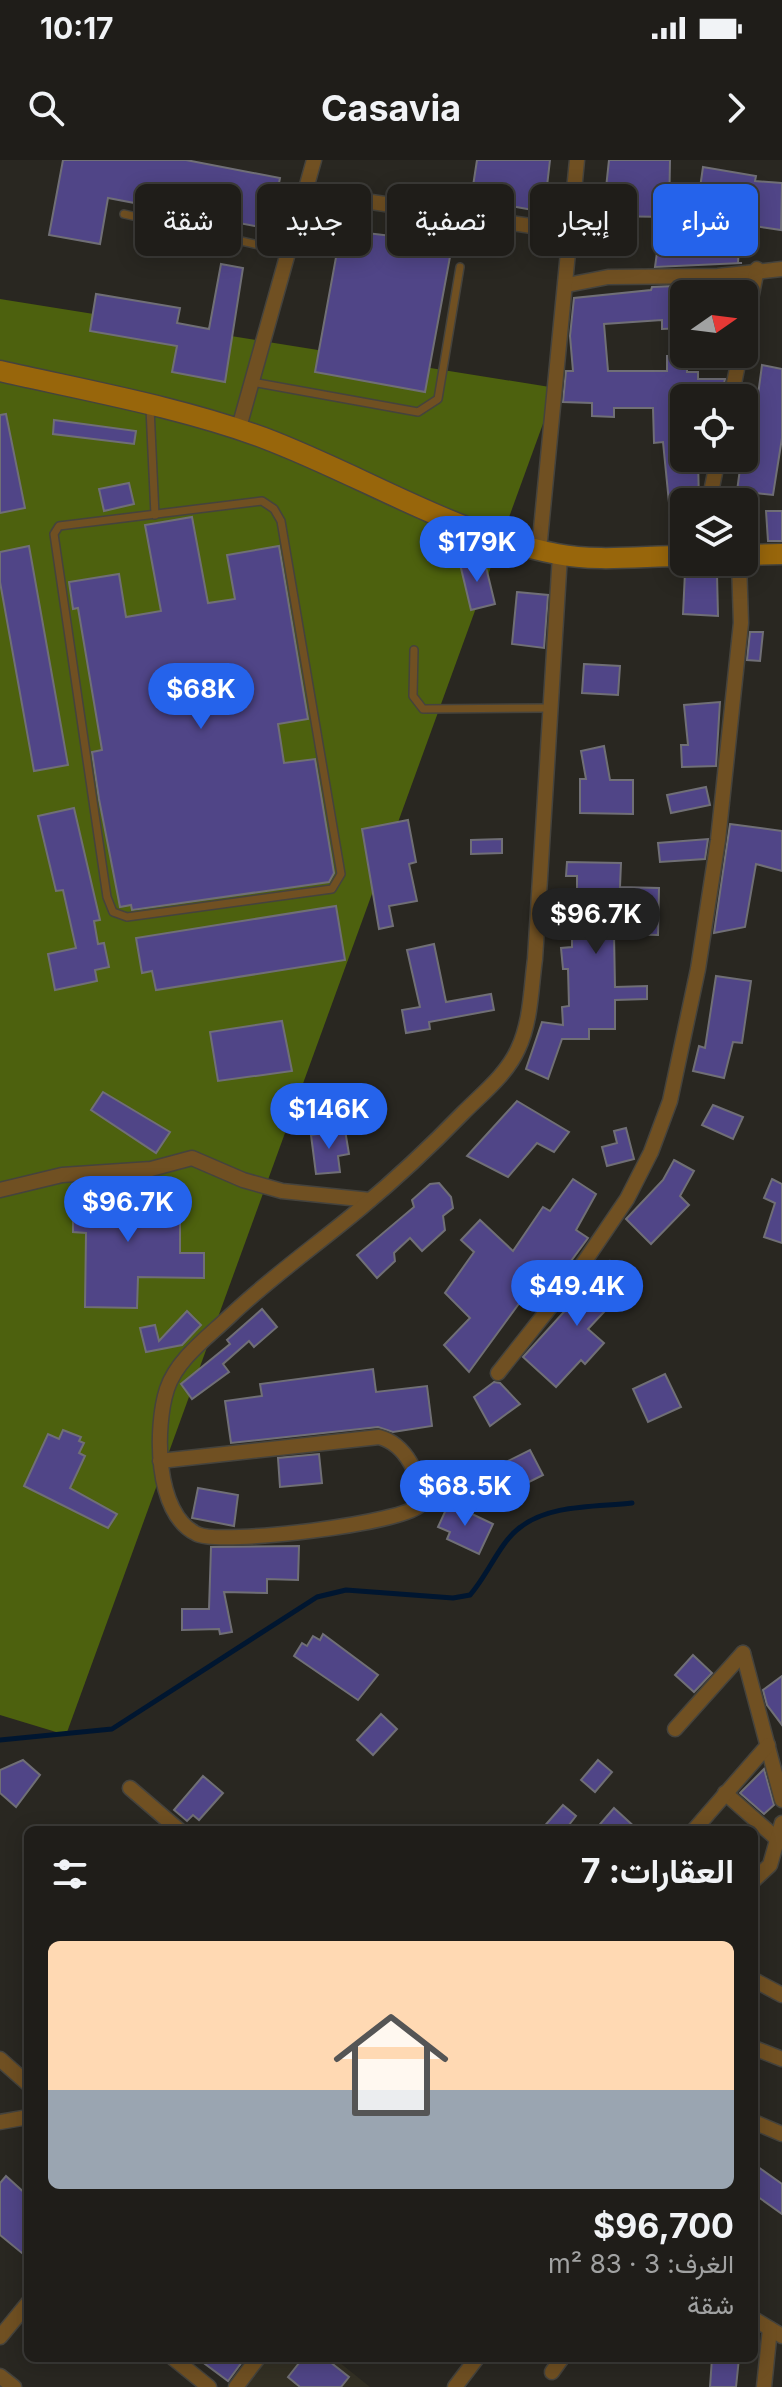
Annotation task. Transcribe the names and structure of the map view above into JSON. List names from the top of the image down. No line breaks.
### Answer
{"north":"right","page":{"status":"10:17","header":"Casavia","chip":["شراء","إيجار","تصفية","جديد","شقة"],"price":["$179K","$68K","$96.7K","$146K","$96.7K","$49.4K","$68.5K"],"heading":"العقارات: 7","list":[{"name":"$96,700","note":"الغرف: 3 · 83 m² · شقة"}]}}
